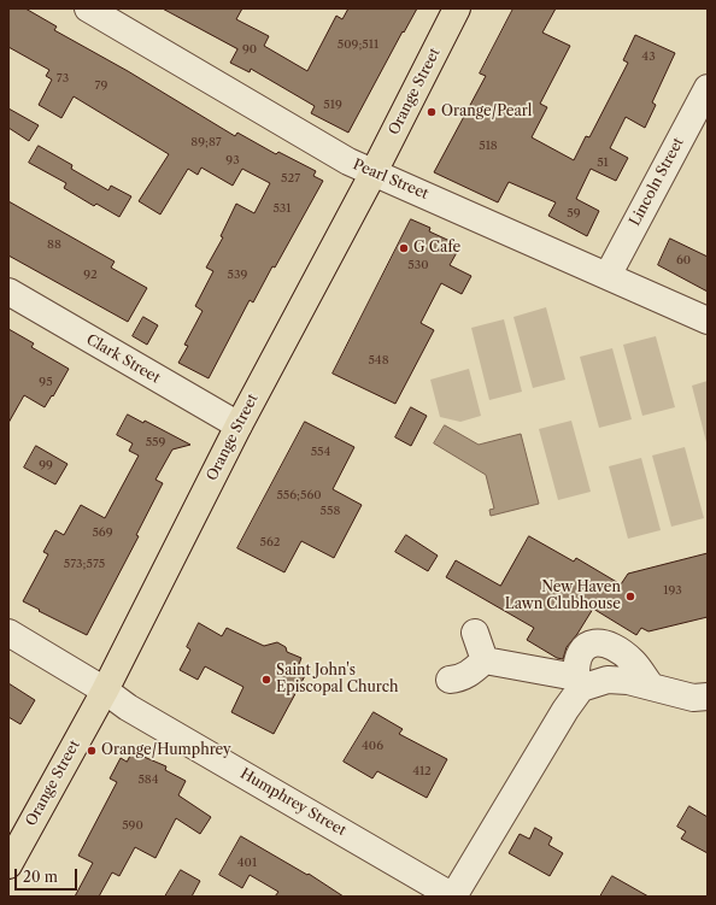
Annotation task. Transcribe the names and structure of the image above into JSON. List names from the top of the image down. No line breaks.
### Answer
{"streets":{"main road":["Orange Street"],"street":["Pearl Street","Lincoln Street","Clark Street","Humphrey Street"]},"crossings":[["Orange Street","Pearl Street"],["Orange Street","Clark Street"],["Orange Street","Humphrey Street"],["Pearl Street","Lincoln Street"]],"places":["Orange/Pearl","G Cafe","New Haven Lawn Clubhouse","Saint John's Episcopal Church","Orange/Humphrey"],"house_numbers":["509;511","90","43","73","79","519","89;87","518","93","51","527","531","59","88","60","530","92","539","548","95","559","554","99","556;560","558","569","562","573;575","193","406","412","584","590","401"],"scale_bar":"20 m"}
